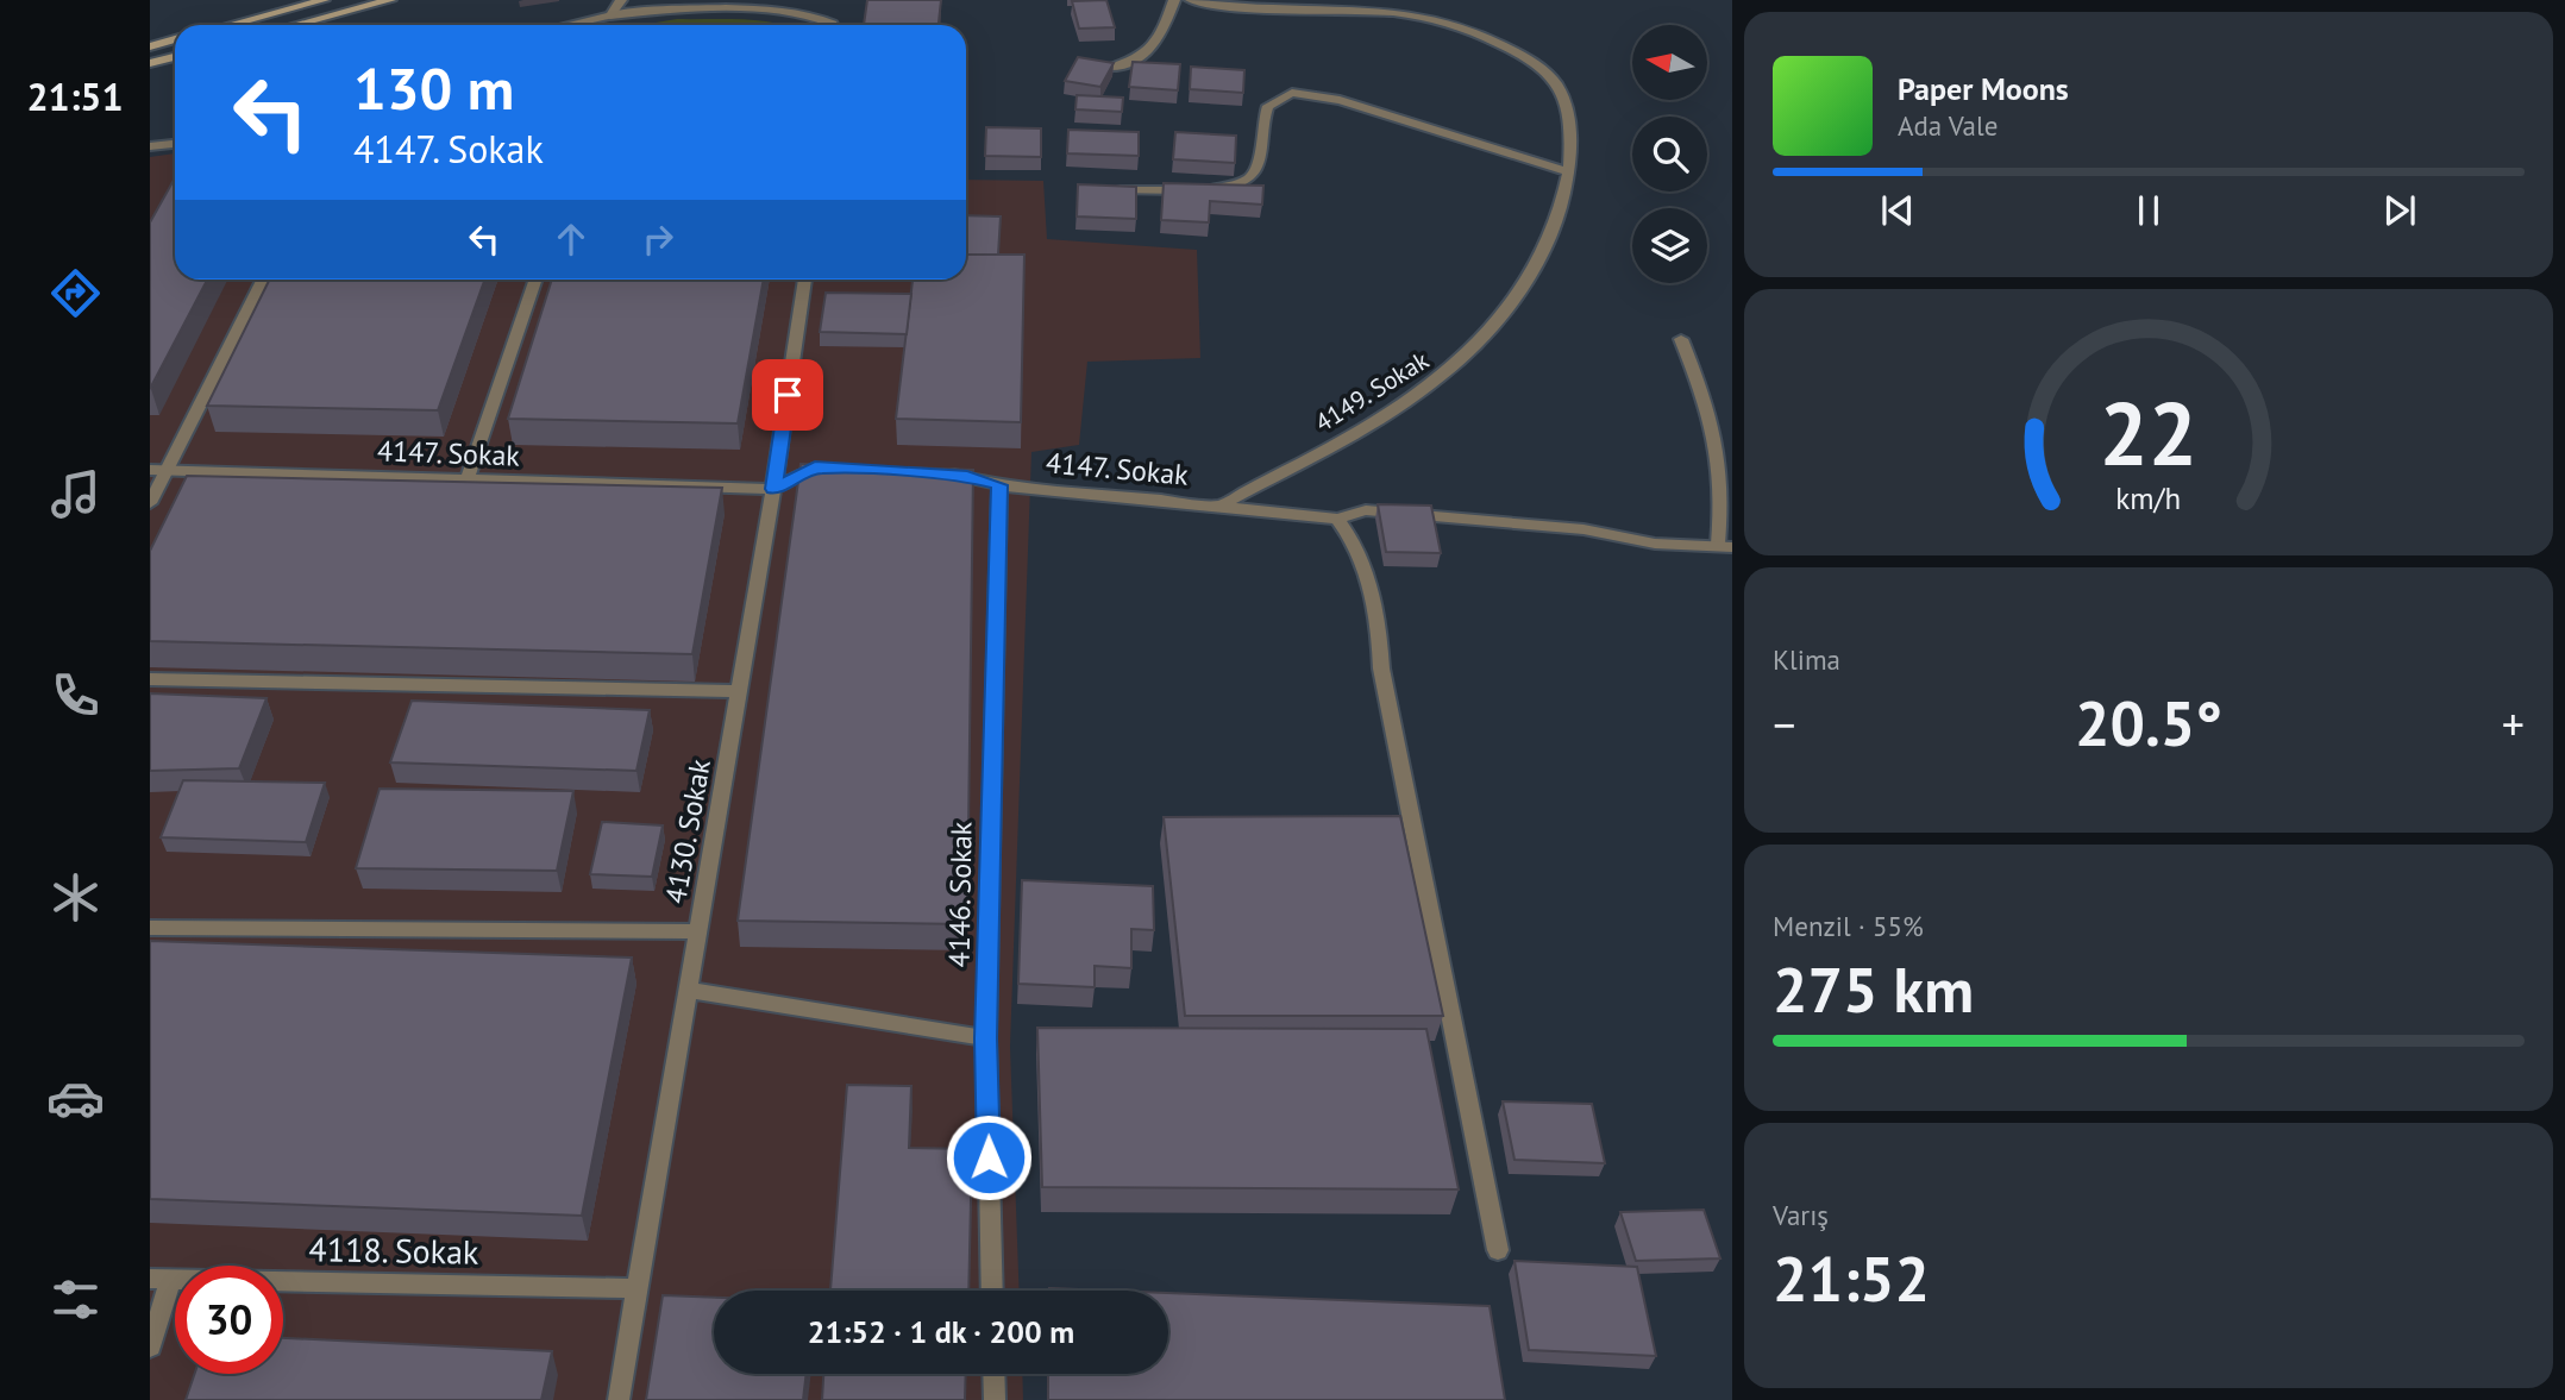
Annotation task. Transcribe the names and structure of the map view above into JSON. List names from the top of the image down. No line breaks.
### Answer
{"streets":{"street":["4149. Sokak","4147. Sokak","4130. Sokak","4146. Sokak","4118. Sokak"]},"crossings":[["4149. Sokak","4147. Sokak"],["4147. Sokak","4130. Sokak"],["4147. Sokak","4146. Sokak"],["4130. Sokak","4118. Sokak"]],"north":"left","page":{"tabs":"21:51","turn":["130 m","4147. Sokak"],"song":["Paper Moons","Ada Vale"],"tile":["Klima",["Menzil · 55%","275 km"],["Varış","21:52"]],"heat":["−","20.5°","+"],"limit":"30","trip":"21:52 · 1 dk · 200 m","gauge":["22","km/h"]}}
